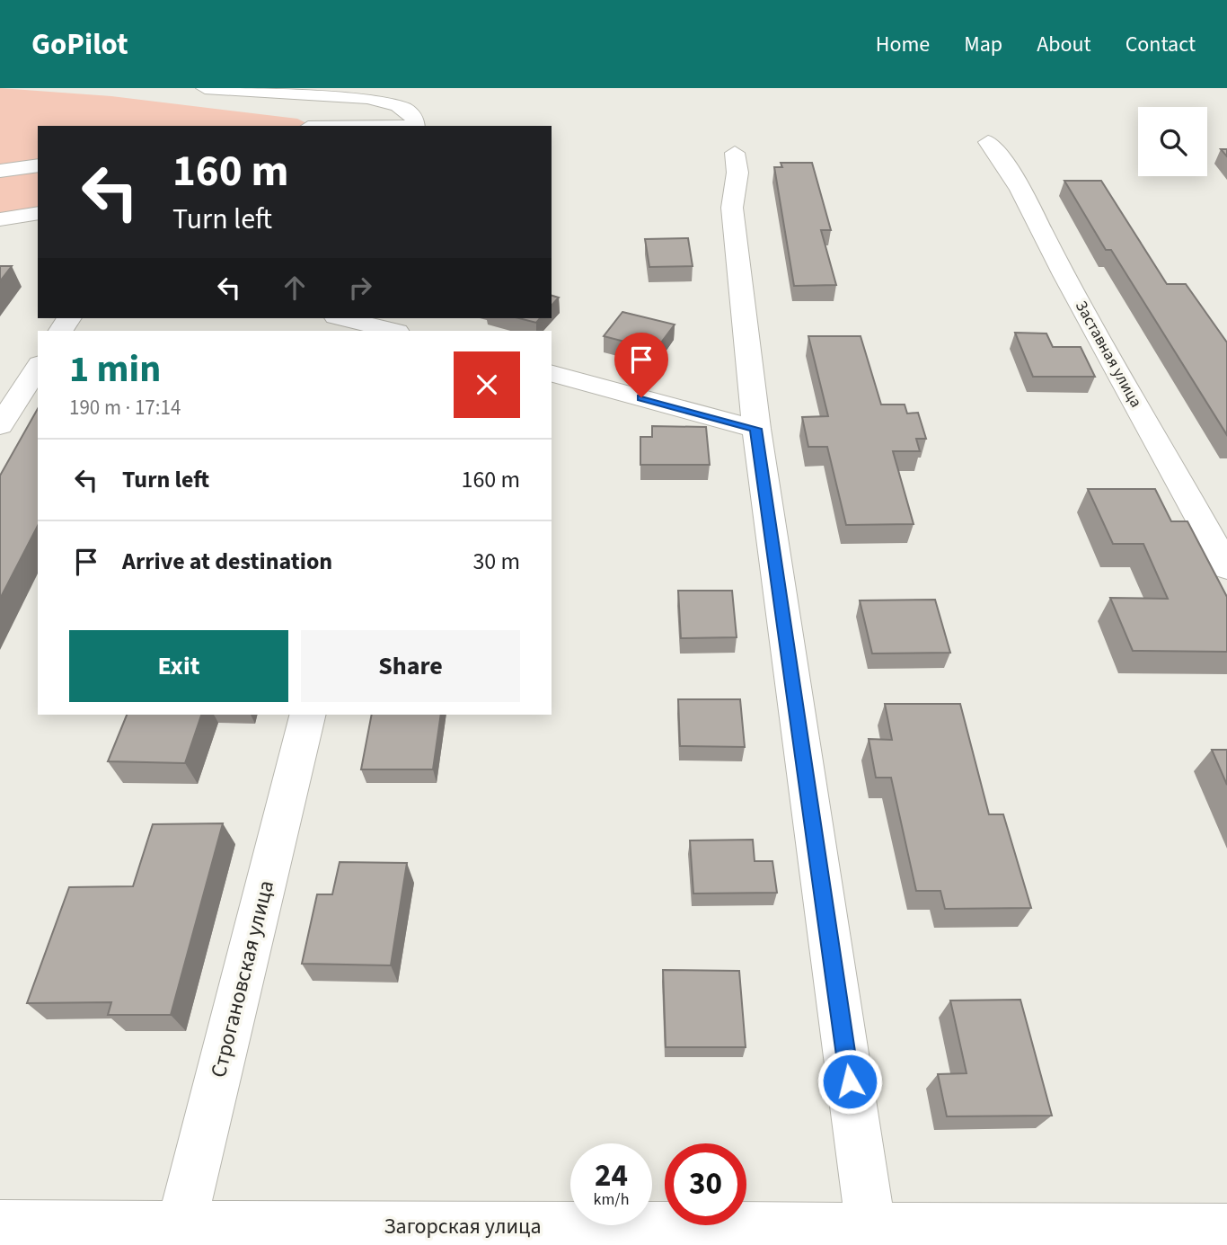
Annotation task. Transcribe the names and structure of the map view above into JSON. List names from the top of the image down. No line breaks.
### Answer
{"streets":{"street":["Заставная улица","Строгановская улица","Загорская улица"]},"crossings":[["Строгановская улица","Загорская улица"]],"page":{"header":"GoPilot","nav":["Home","Map","About","Contact"],"turn":["160 m","Turn left"],"heading":["1 min","190 m · 17:14"],"list":[{"name":"Turn left","value":"160 m"},{"name":"Arrive at destination","value":"30 m"}],"buttons":["Exit","Share"],"speed":"24 km/h","limit":"30"}}
